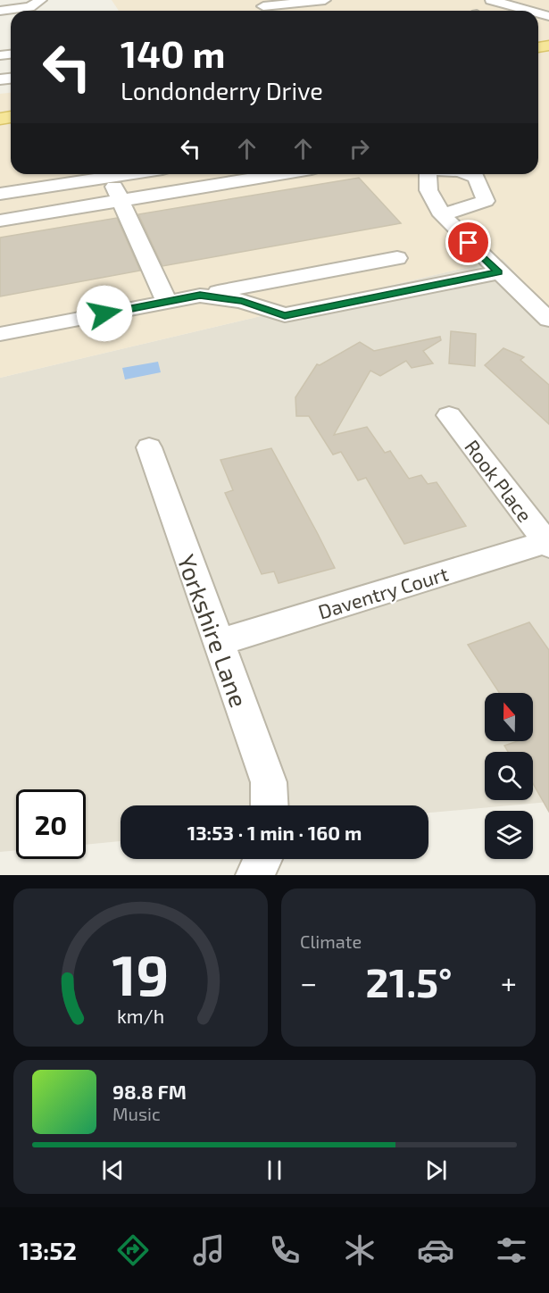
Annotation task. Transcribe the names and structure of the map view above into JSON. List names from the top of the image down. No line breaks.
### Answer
{"streets":{"street":["Rook Place","Daventry Court","Yorkshire Lane"]},"crossings":[["Rook Place","Daventry Court"],["Daventry Court","Yorkshire Lane"]],"north":"top","page":{"turn":["140 m","Londonderry Drive"],"limit":"20","trip":"13:53 · 1 min · 160 m","tile":"Climate","heat":["−","21.5°","+"],"song":["98.8 FM","Music"],"tabs":"13:52","gauge":["19","km/h"]}}
